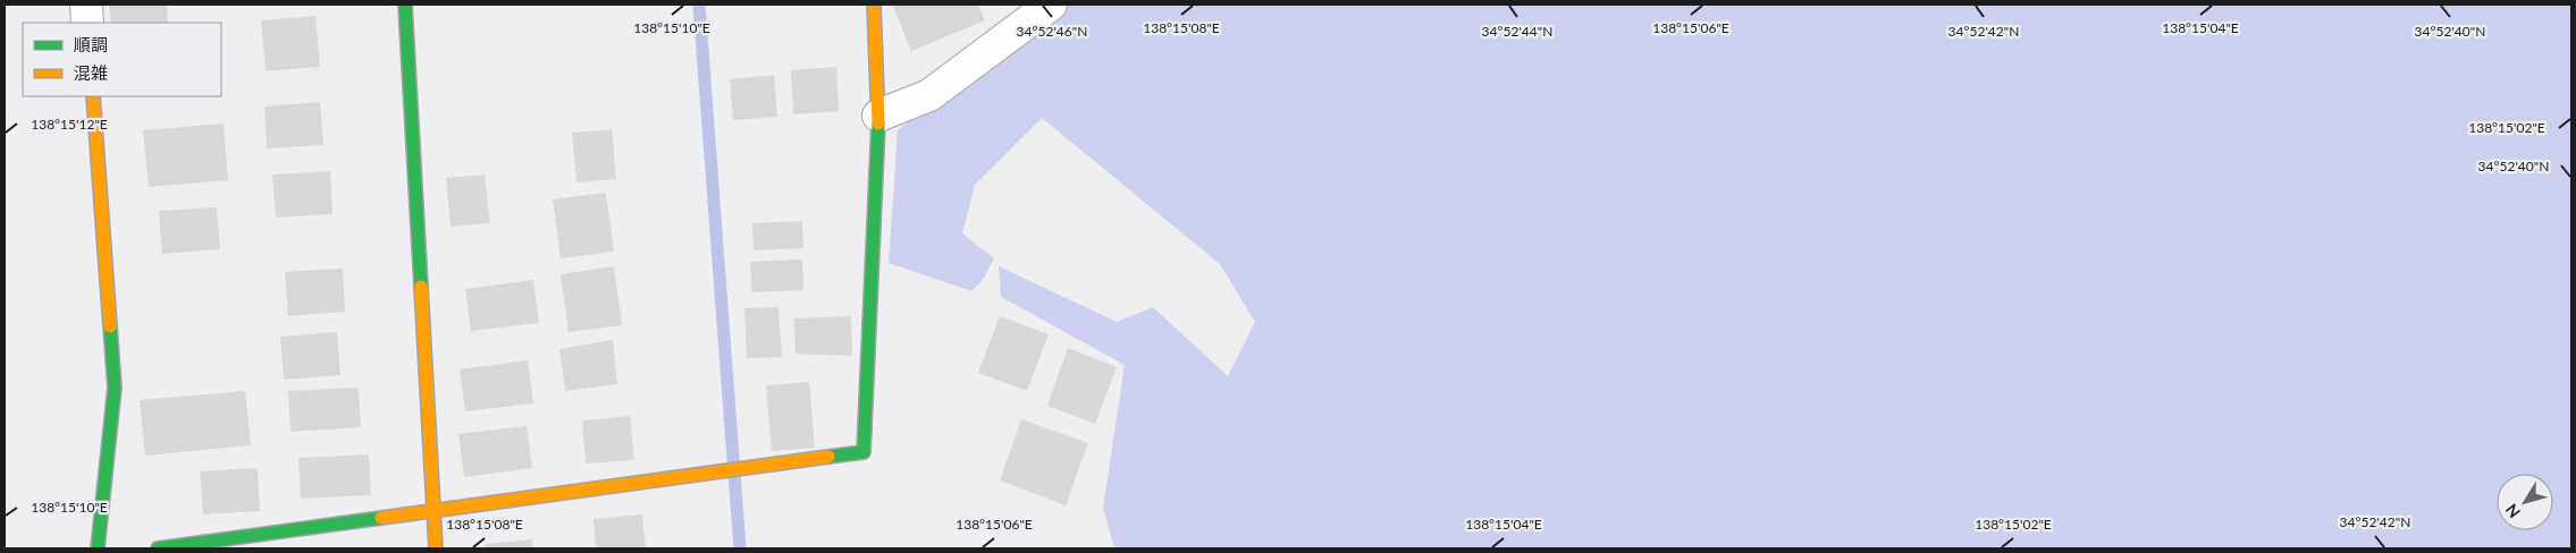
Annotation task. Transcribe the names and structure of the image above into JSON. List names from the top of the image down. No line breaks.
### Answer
{"legend":["順調","混雑"],"north":"bottom left","coordinates":["138°15'04\"E","138°15'10\"E","138°15'08\"E","138°15'06\"E","34°52'46\"N","34°52'44\"N","34°52'42\"N","34°52'40\"N","138°15'12\"E","138°15'02\"E"]}
